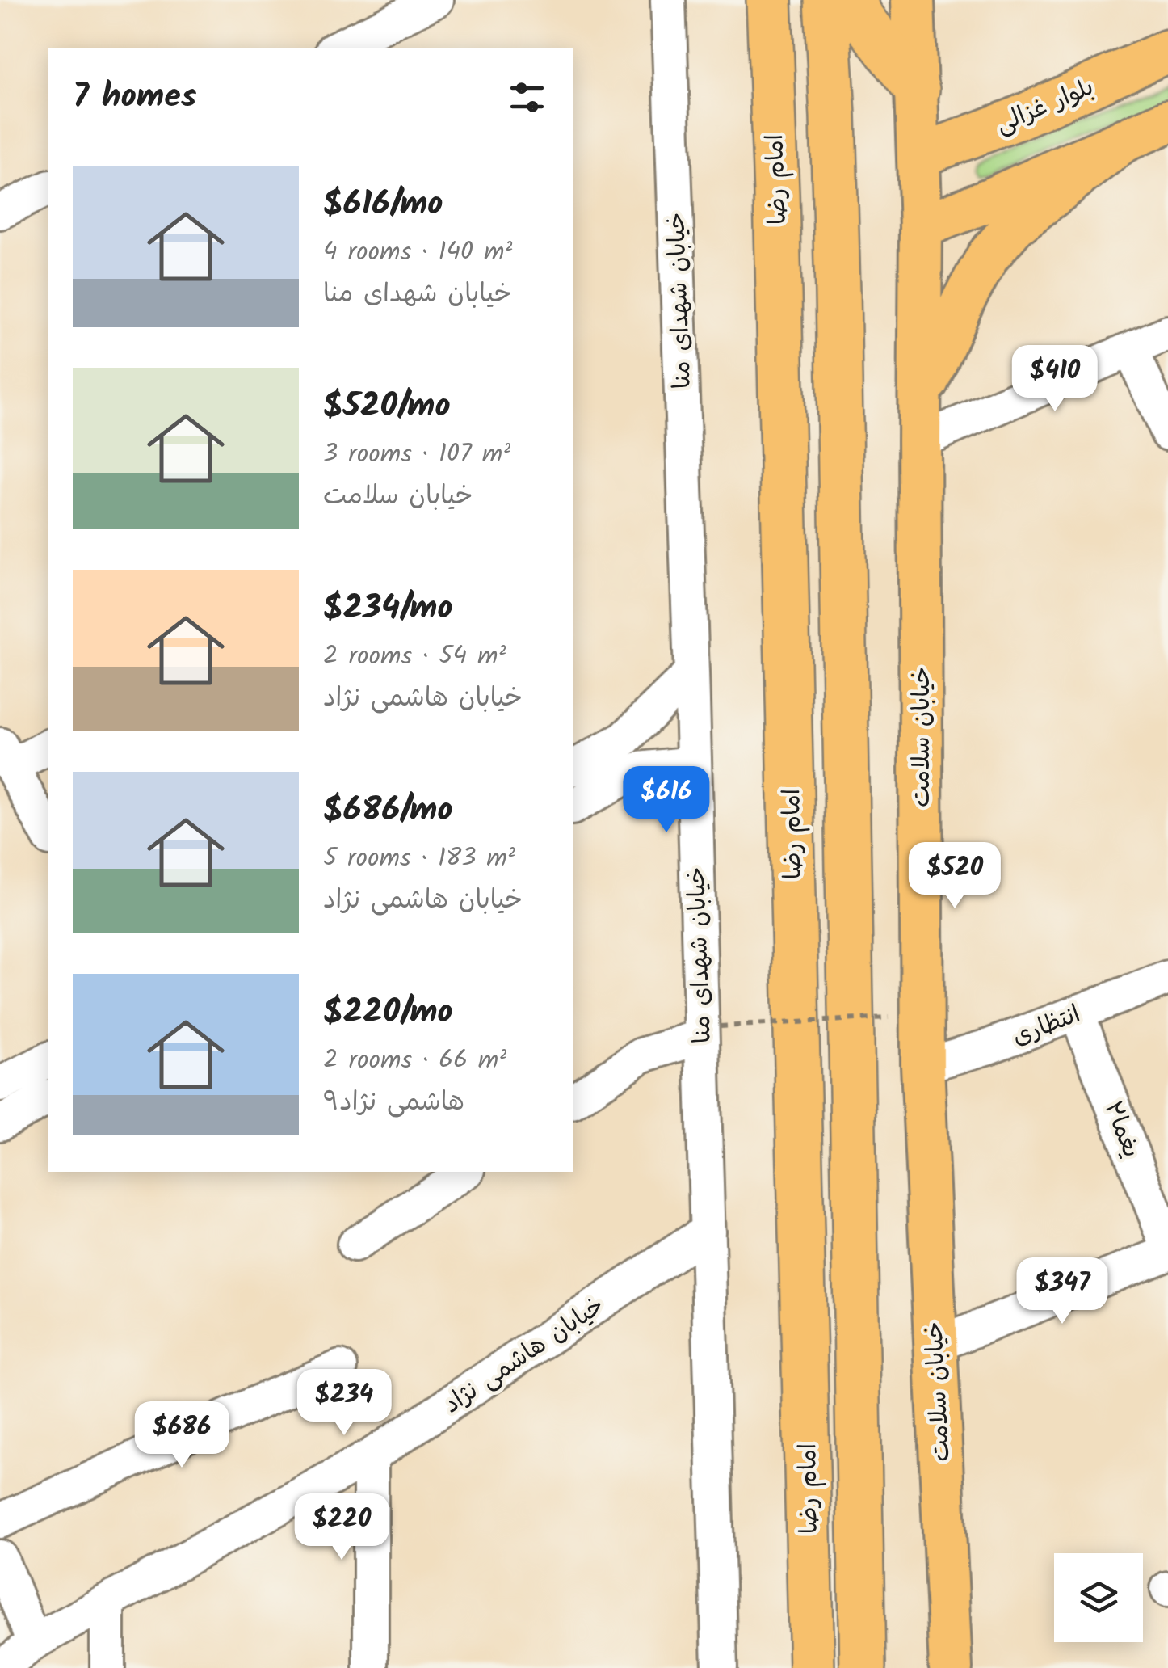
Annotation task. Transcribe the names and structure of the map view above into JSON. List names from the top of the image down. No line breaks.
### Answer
{"streets":{"highway":["امام رضا"],"main road":["بلوار غزالی","خیابان سلامت"],"street":["خیابان شهدای منا","انتظاری","یغما۲","خیابان هاشمی نژاد"]},"crossings":[["بلوار غزالی","خیابان سلامت"],["خیابان شهدای منا","خیابان هاشمی نژاد"],["خیابان سلامت","انتظاری"],["انتظاری","یغما۲"]],"page":{"heading":"7 homes","list":[{"name":"$616/mo","note":"4 rooms · 140 m² · خیابان شهدای منا"},{"name":"$520/mo","note":"3 rooms · 107 m² · خیابان سلامت"},{"name":"$234/mo","note":"2 rooms · 54 m² · خیابان هاشمی نژاد"},{"name":"$686/mo","note":"5 rooms · 183 m² · خیابان هاشمی نژاد"},{"name":"$220/mo","note":"2 rooms · 66 m² · هاشمی نژاد۹"}],"price":["$410","$616","$520","$347","$234","$686","$220"]}}
